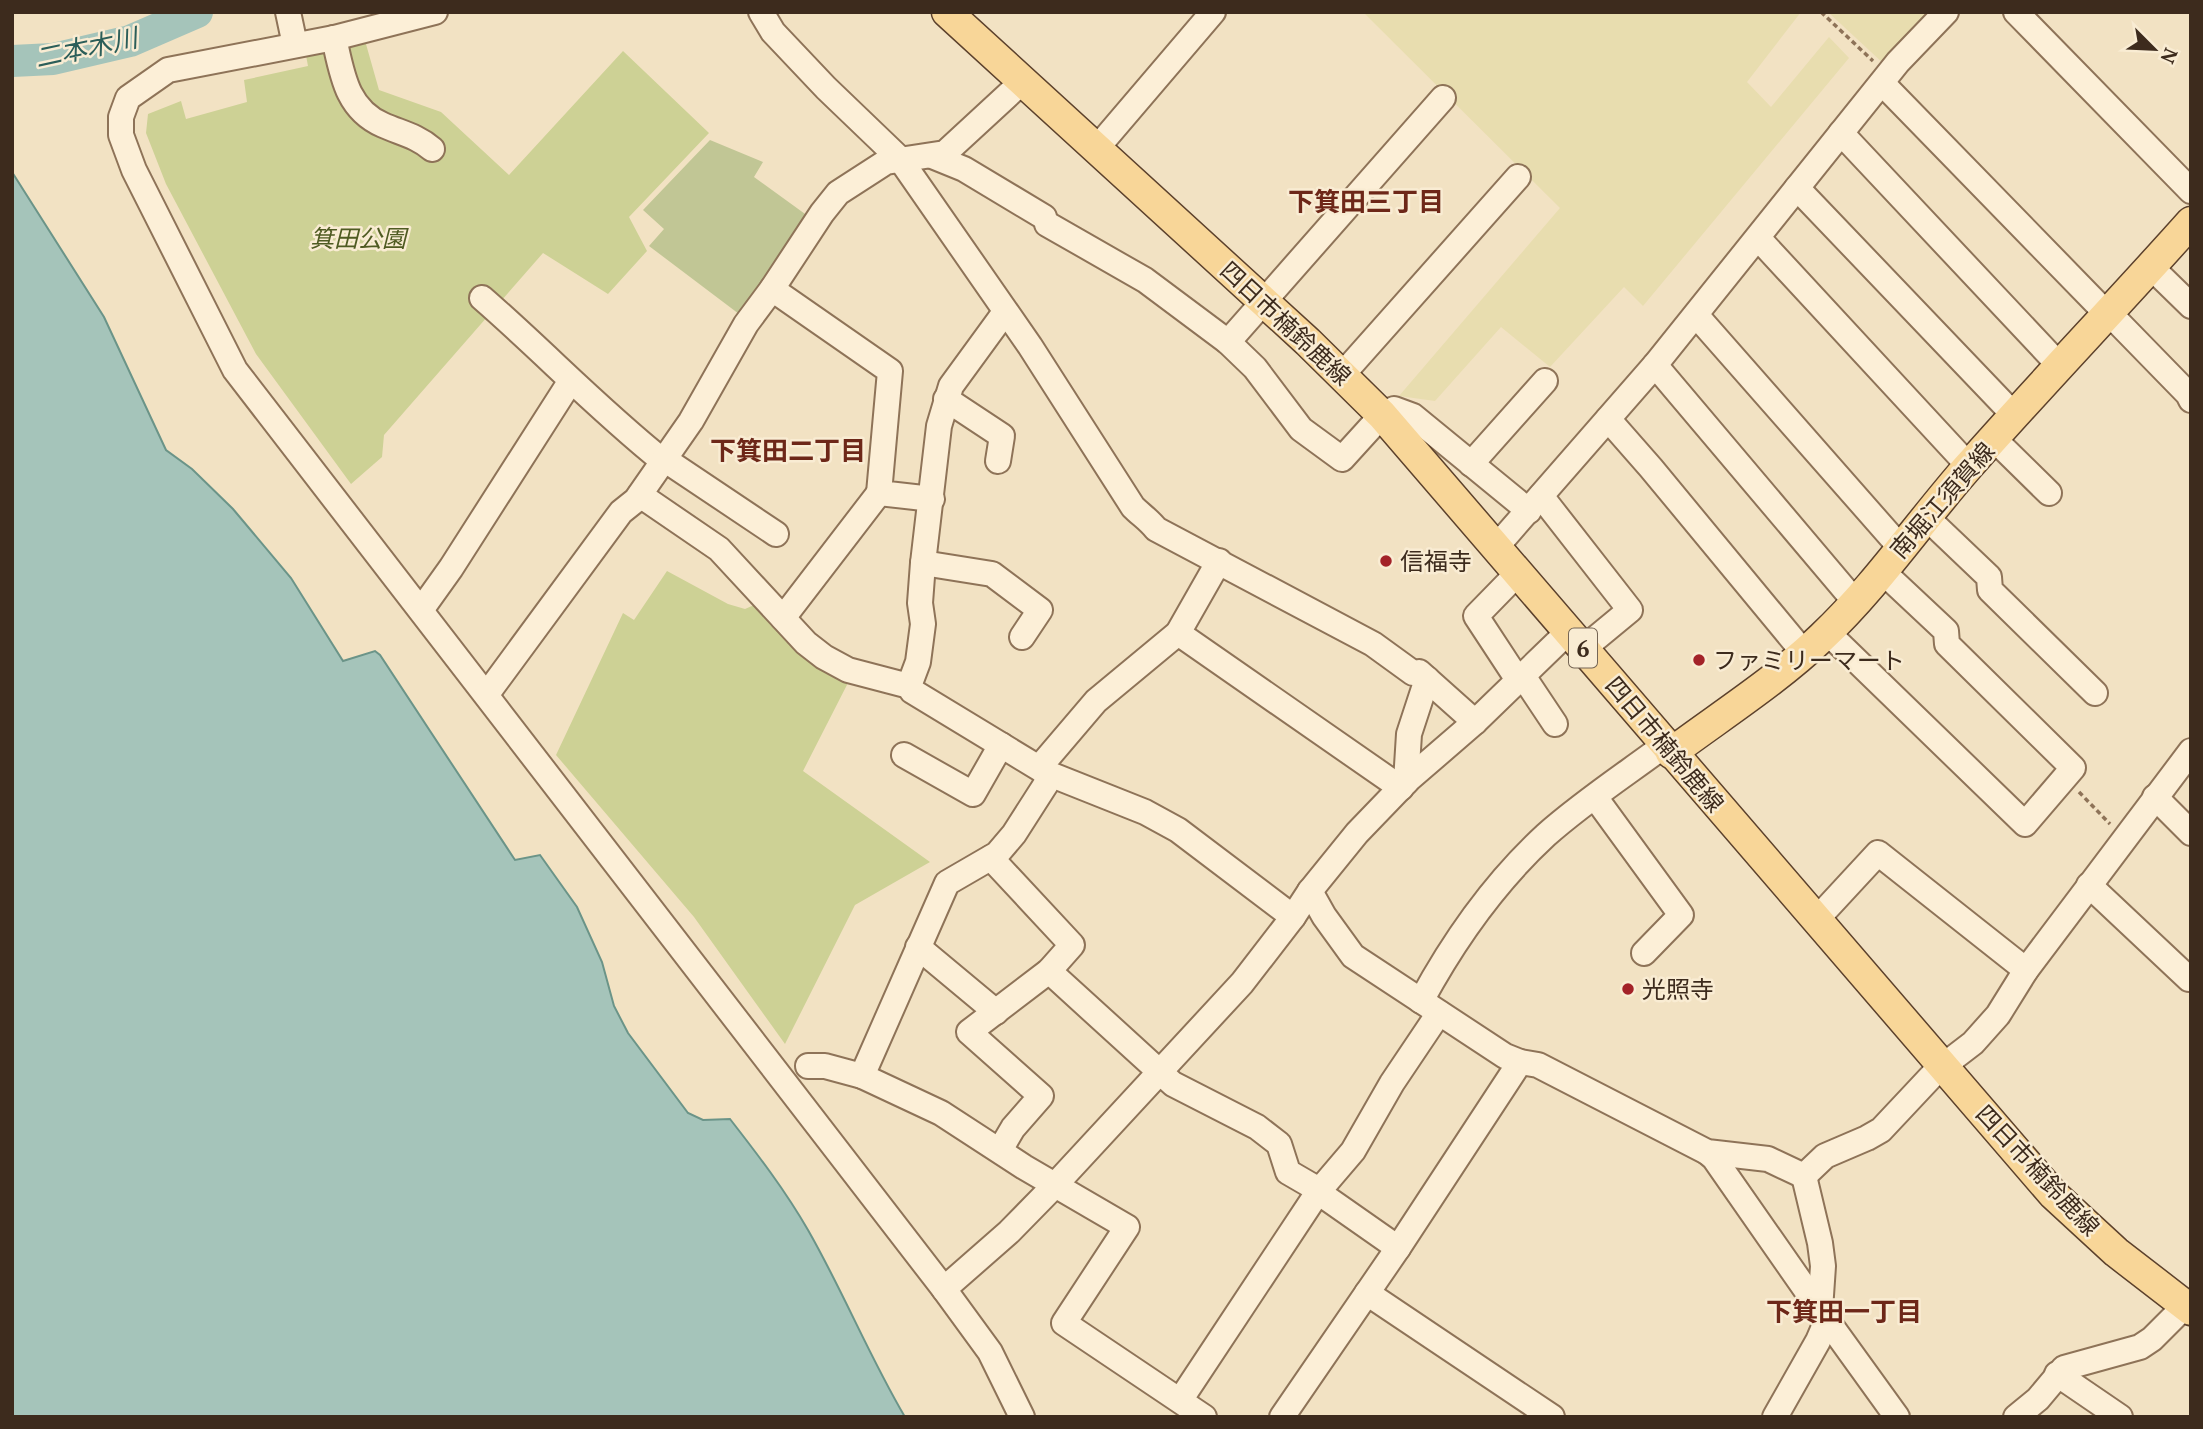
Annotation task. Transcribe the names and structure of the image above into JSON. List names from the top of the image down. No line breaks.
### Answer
{"streets":{"main road":["四日市楠鈴鹿線","南堀江須賀線","6"]},"crossings":[["四日市楠鈴鹿線","南堀江須賀線"]],"districts":["下箕田三丁目","下箕田二丁目","下箕田一丁目"],"water":["二本木川"],"parks":["箕田公園"],"places":["信福寺","ファミリーマート","光照寺"],"north":"bottom right"}
